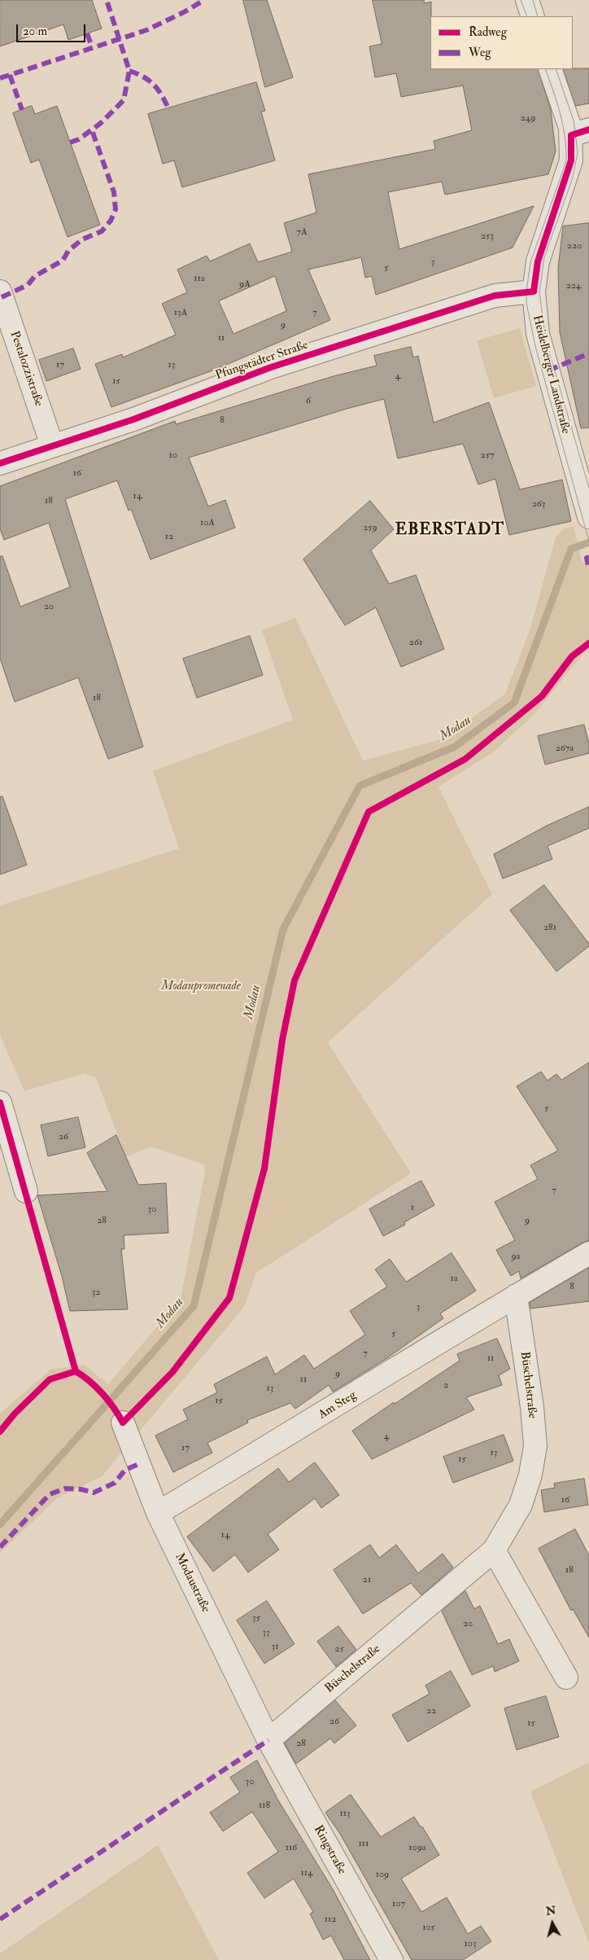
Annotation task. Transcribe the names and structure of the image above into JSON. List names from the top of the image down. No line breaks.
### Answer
{"streets":{"street":["Pfungstädter Straße","Pestalozzistraße","Heidelberger Landstraße","Büschelstraße","Am Steg","Modaustraße","Ringstraße"]},"crossings":[["Pfungstädter Straße","Pestalozzistraße"],["Pfungstädter Straße","Heidelberger Landstraße"],["Büschelstraße","Am Steg"],["Büschelstraße","Modaustraße"],["Büschelstraße","Ringstraße"],["Am Steg","Modaustraße"],["Modaustraße","Ringstraße"]],"districts":["EBERSTADT"],"water":["Modau"],"parks":["Modaupromenade"],"house_numbers":["249","7A","253","220","3","5","11a","9A","224","13A","7","9","11","17","13","4","15","6","8","10","257","16","14","18","263","10A","259","12","20","261","18","267a","281","5","26","7","1","30","28","9","9a","1a","8","32","3","5","7","11","9","11","2","13","15","4","17","13","15","16","14","18","21","35","20","33","31","25","22","26","15","28","30","118","113","111","116","109a","114","109","107","112","105","103"],"legend":["Radweg","Weg"],"scale_bar":"20 m","north":"top"}
